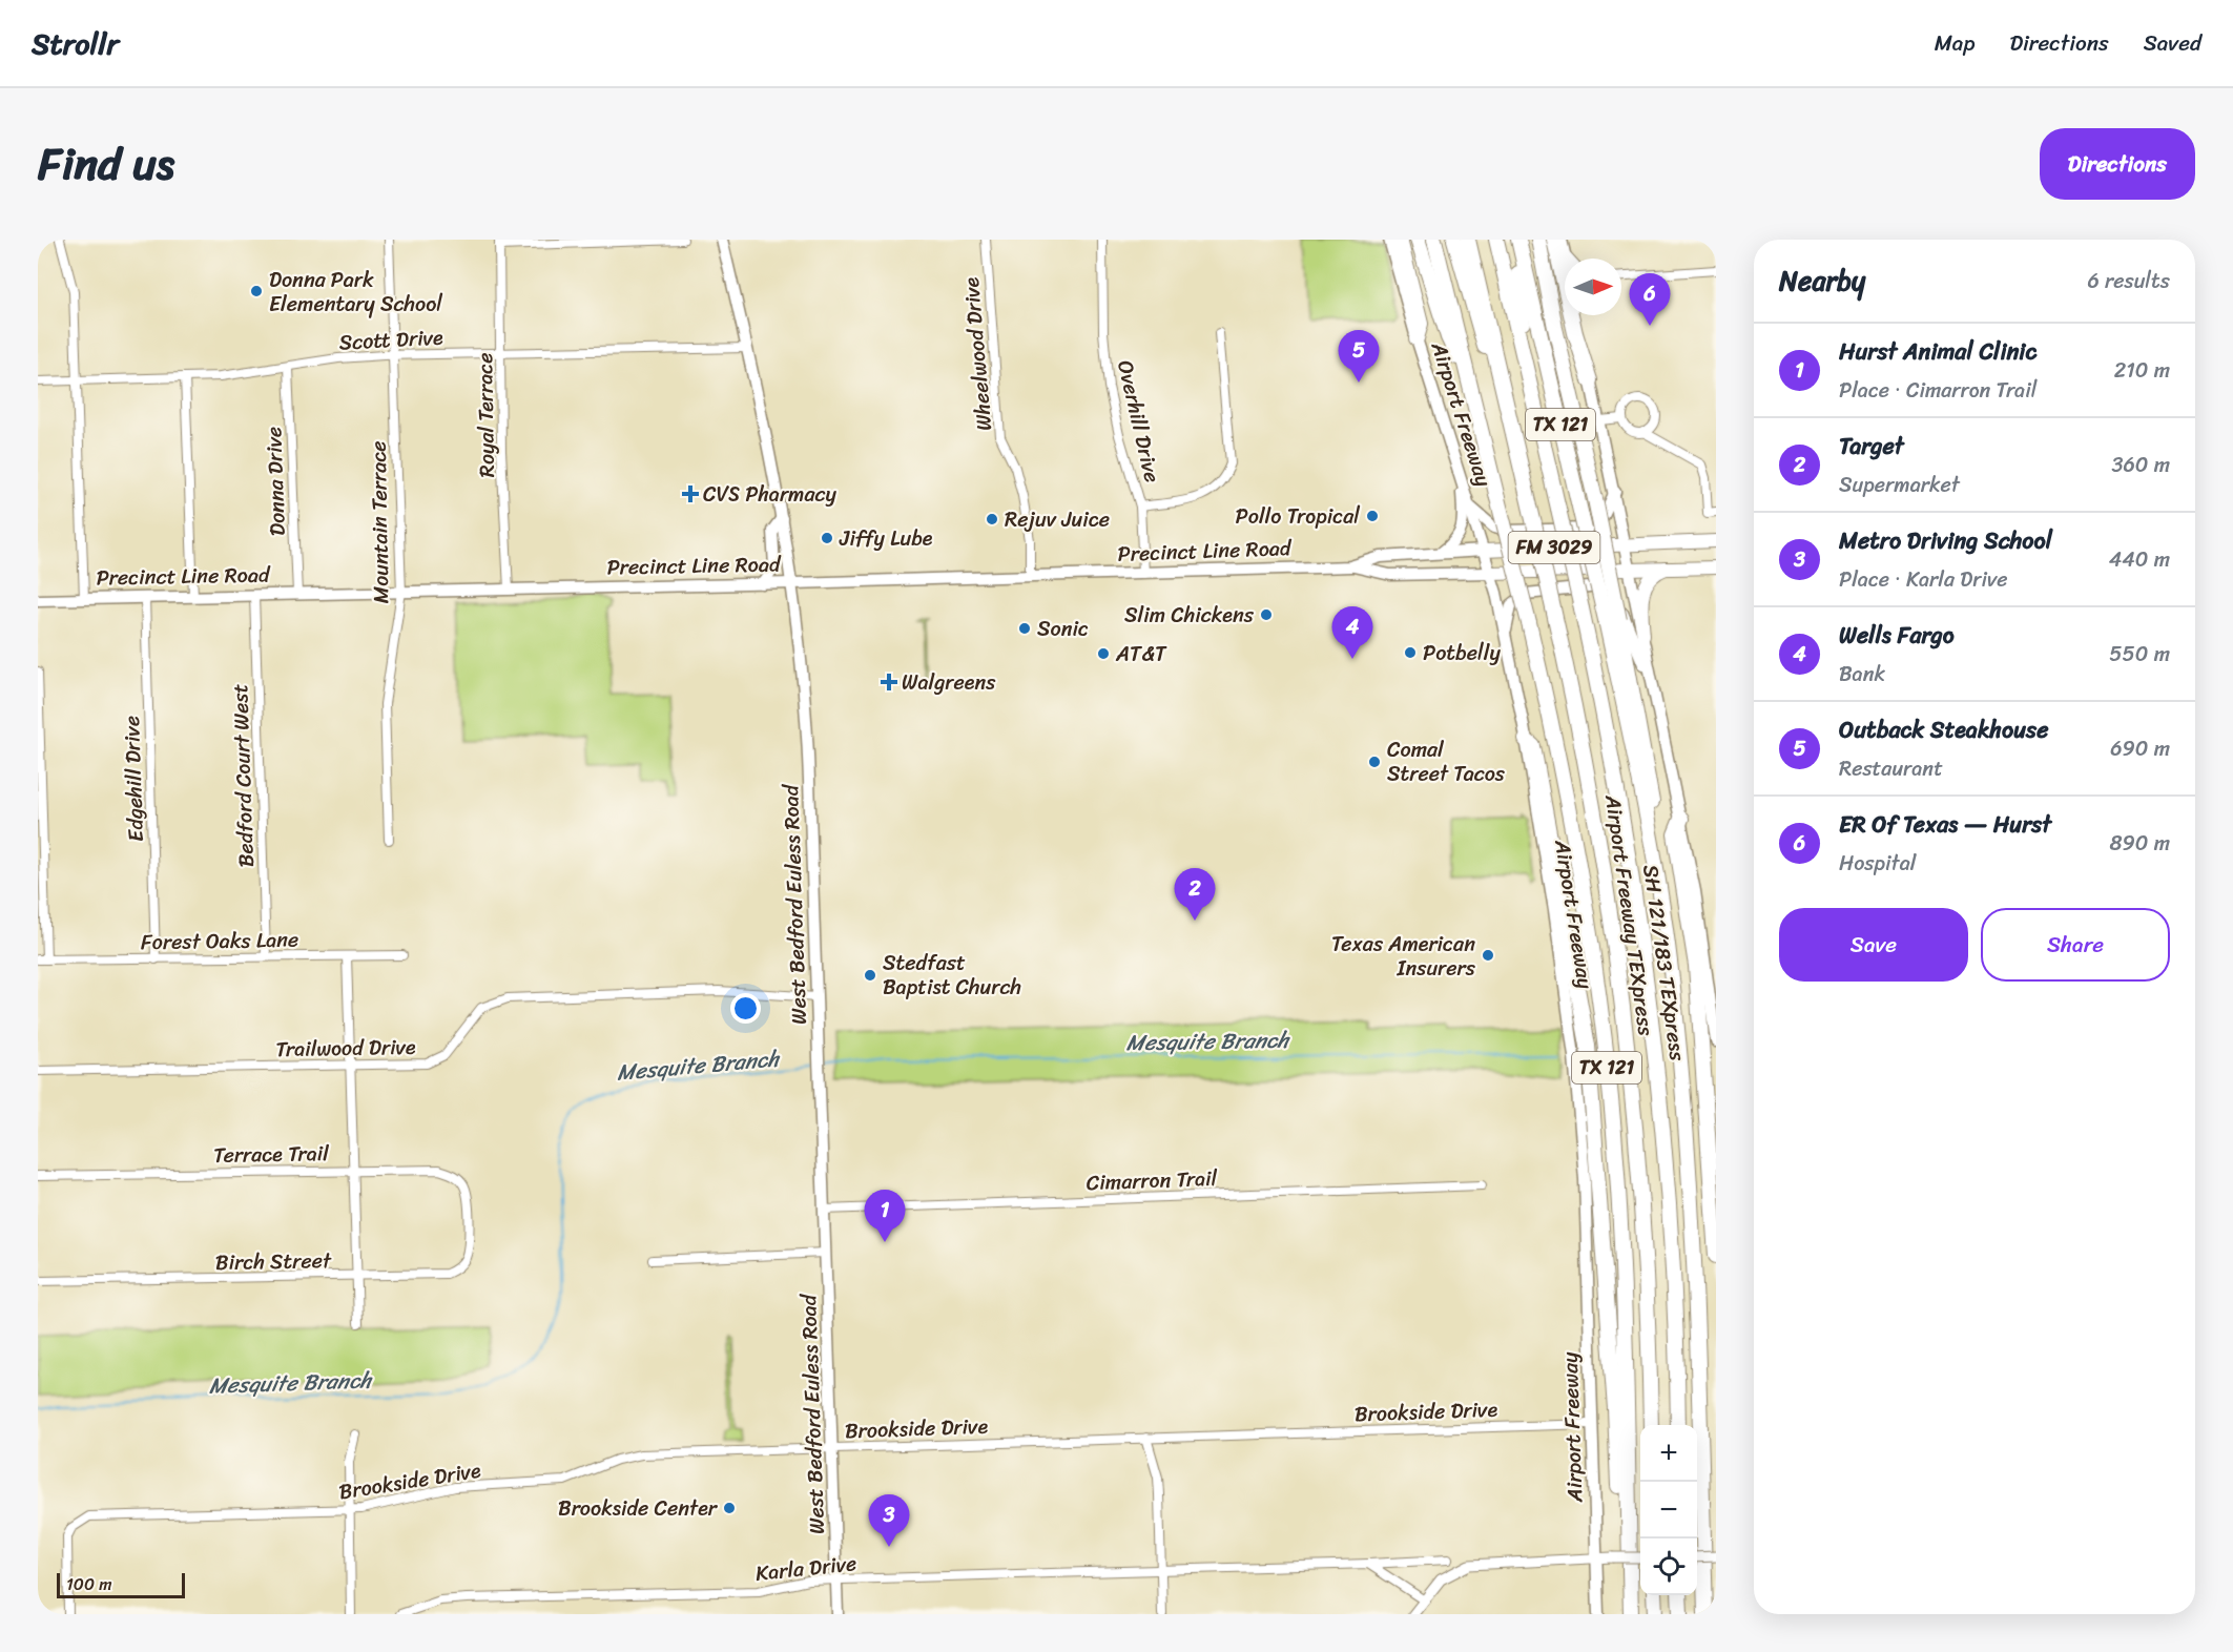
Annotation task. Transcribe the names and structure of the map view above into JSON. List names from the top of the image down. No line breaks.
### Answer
{"streets":{"highway":["Airport Freeway","TX 121","Airport Freeway TEXpress","SH 121/183 TEXpress"],"main road":["FM 3029","Precinct Line Road","West Bedford Euless Road"],"street":["Scott Drive","Wheelwood Drive","Royal Terrace","Overhill Drive","Donna Drive","Mountain Terrace","Bedford Court West","Edgehill Drive","Forest Oaks Lane","Trailwood Drive","Terrace Trail","Cimarron Trail","Birch Street","Brookside Drive","Karla Drive"]},"crossings":[["Scott Drive","Royal Terrace"],["Scott Drive","Donna Drive"],["Scott Drive","Mountain Terrace"],["Scott Drive","West Bedford Euless Road"],["Wheelwood Drive","Precinct Line Road"],["Airport Freeway","Precinct Line Road"],["Airport Freeway","Brookside Drive"],["Royal Terrace","Precinct Line Road"],["Overhill Drive","Precinct Line Road"],["Donna Drive","Precinct Line Road"],["Mountain Terrace","Precinct Line Road"],["Precinct Line Road","Bedford Court West"],["Precinct Line Road","Edgehill Drive"],["Precinct Line Road","West Bedford Euless Road"],["Bedford Court West","Forest Oaks Lane"],["Edgehill Drive","Forest Oaks Lane"],["West Bedford Euless Road","Trailwood Drive"],["West Bedford Euless Road","Cimarron Trail"],["West Bedford Euless Road","Brookside Drive"],["West Bedford Euless Road","Karla Drive"],["Terrace Trail","Birch Street"]],"water":["Mesquite Branch"],"places":{"other":["Donna Park Elementary School","Pollo Tropical","Rejuv Juice","Jiffy Lube","Slim Chickens","Sonic","Potbelly","AT&T","Comal Street Tacos","Texas American Insurers","Stedfast Baptist Church","Brookside Center"],"health":["CVS Pharmacy","Walgreens"]},"scale_bar":"100 m","north":"right","page":{"header":"Strollr","nav":["Map","Directions","Saved"],"title":"Find us","buttons":["Directions",["Save","Share"]],"heading":["Nearby","6 results"],"pins":["6","5","4","2","1","3"],"list":[{"mark":"1","name":"Hurst Animal Clinic","note":"Place · Cimarron Trail","value":"210 m"},{"mark":"2","name":"Target","note":"Supermarket","value":"360 m"},{"mark":"3","name":"Metro Driving School","note":"Place · Karla Drive","value":"440 m"},{"mark":"4","name":"Wells Fargo","note":"Bank","value":"550 m"},{"mark":"5","name":"Outback Steakhouse","note":"Restaurant","value":"690 m"},{"mark":"6","name":"ER Of Texas — Hurst","note":"Hospital","value":"890 m"}],"map_buttons":["+","−"],"scale":"100 m"}}
